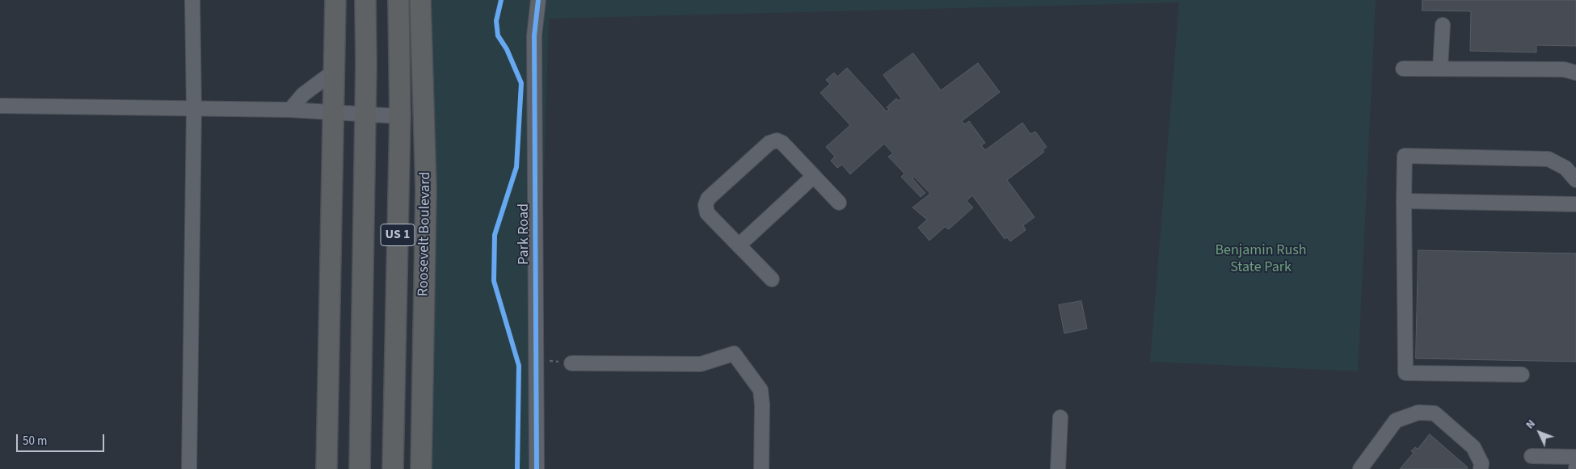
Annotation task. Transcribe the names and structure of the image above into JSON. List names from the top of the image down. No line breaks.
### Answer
{"streets":{"highway":["Roosevelt Boulevard","US 1"],"street":["Park Road"]},"parks":["Benjamin Rush State Park"],"scale_bar":"50 m","north":"top left"}
